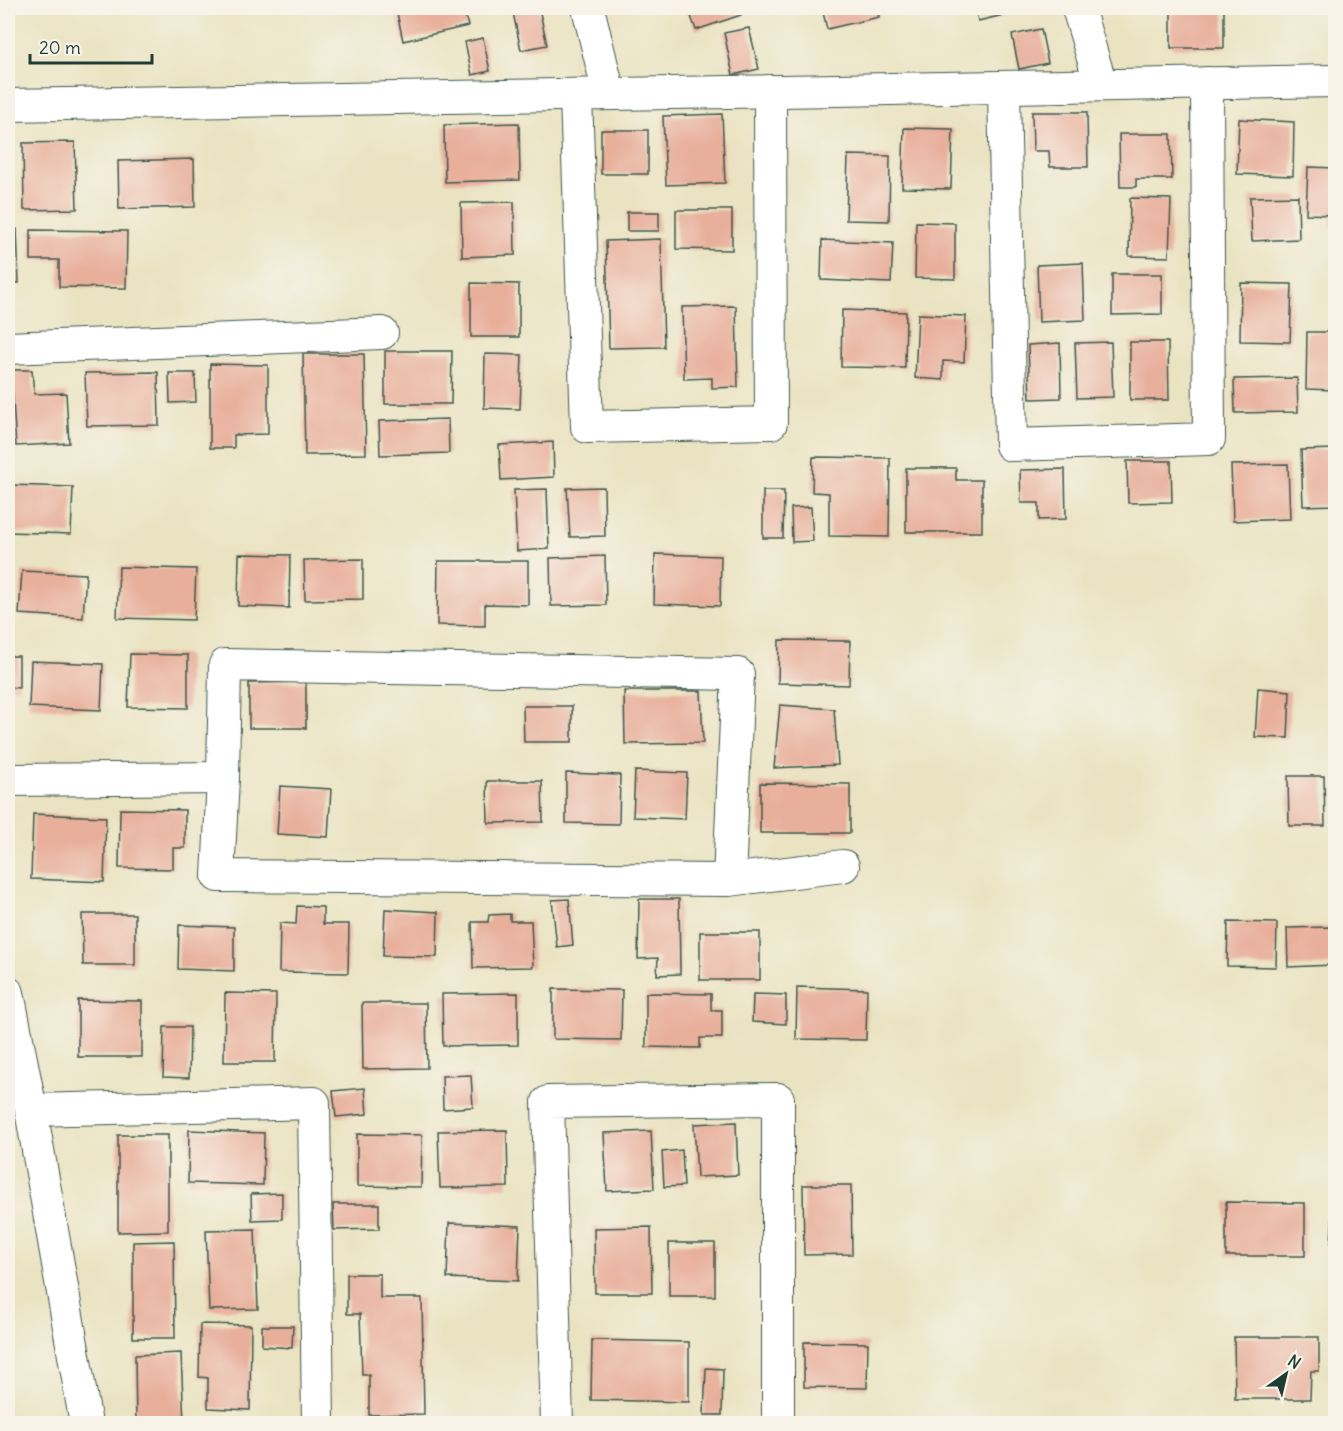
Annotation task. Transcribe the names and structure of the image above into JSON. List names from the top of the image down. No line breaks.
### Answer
{"scale_bar":"20 m","north":"top right"}
